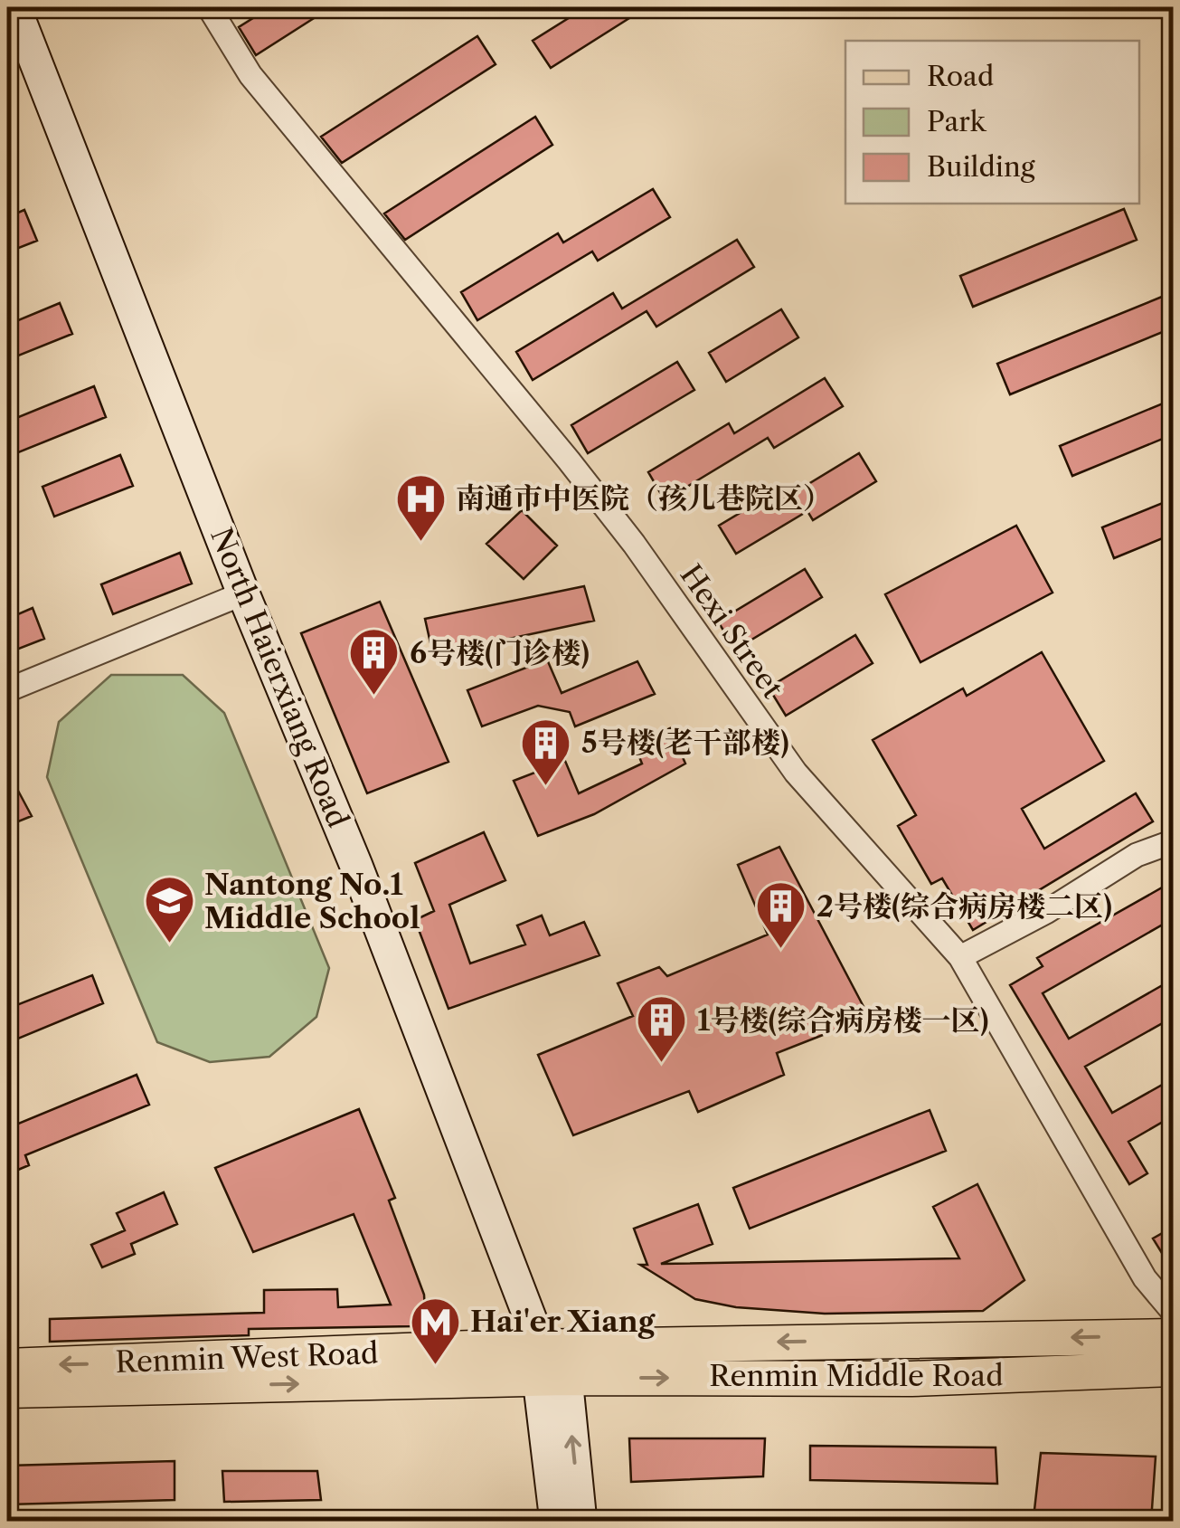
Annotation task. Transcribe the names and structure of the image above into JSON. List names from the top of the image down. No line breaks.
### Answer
{"streets":{"main road":["North Haierxiang Road","Renmin West Road","Renmin Middle Road"],"street":["Hexi Street"]},"crossings":[["North Haierxiang Road","Renmin West Road"],["North Haierxiang Road","Renmin Middle Road"],["Renmin West Road","Renmin Middle Road"]],"places":{"hospital":["南通市中医院（孩儿巷院区）"],"building":["6号楼(门诊楼)","5号楼(老干部楼)","2号楼(综合病房楼二区)","1号楼(综合病房楼一区)"],"school or university":["Nantong No.1 Middle School"],"metro station":["Hai'er Xiang"]},"legend":["Road","Park","Building"]}
